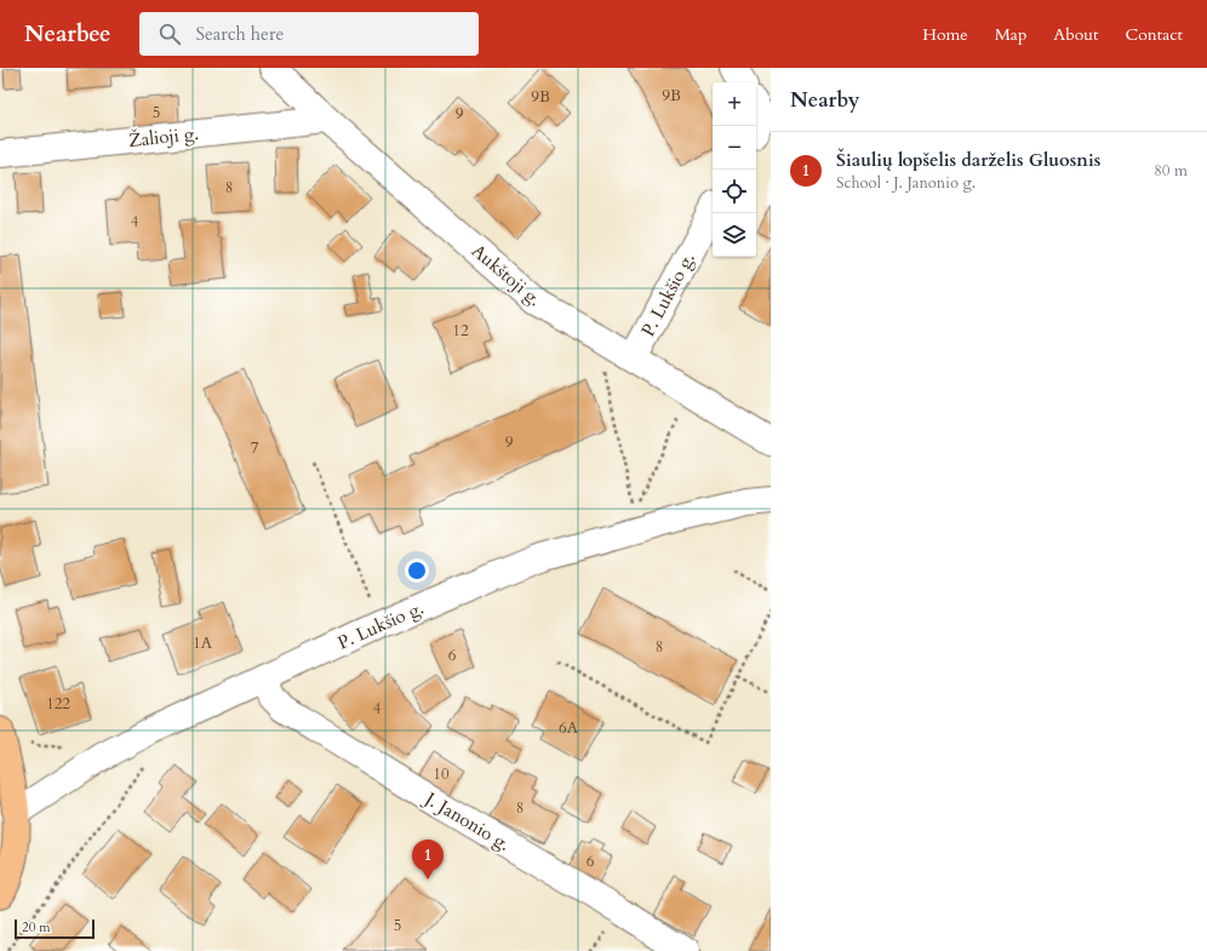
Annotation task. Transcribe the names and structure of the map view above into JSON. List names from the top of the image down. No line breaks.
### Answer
{"streets":{"street":["Žalioji g.","Aukštoji g.","P. Lukšio g.","J. Janonio g."]},"crossings":[["Žalioji g.","Aukštoji g."],["Aukštoji g.","P. Lukšio g."],["P. Lukšio g.","J. Janonio g."]],"house_numbers":["9B","9B","5","9","8","4","12","9","7","1A","8","6","122","4","6A","10","8","6","5"],"scale_bar":"20 m","page":{"header":"Nearbee","search":"Search here","nav":["Home","Map","About","Contact"],"heading":"Nearby","map_buttons":["+","−"],"list":[{"mark":"1","name":"Šiaulių lopšelis darželis Gluosnis","note":"School · J. Janonio g.","value":"80 m"}],"pins":"1","scale":"20 m"}}
